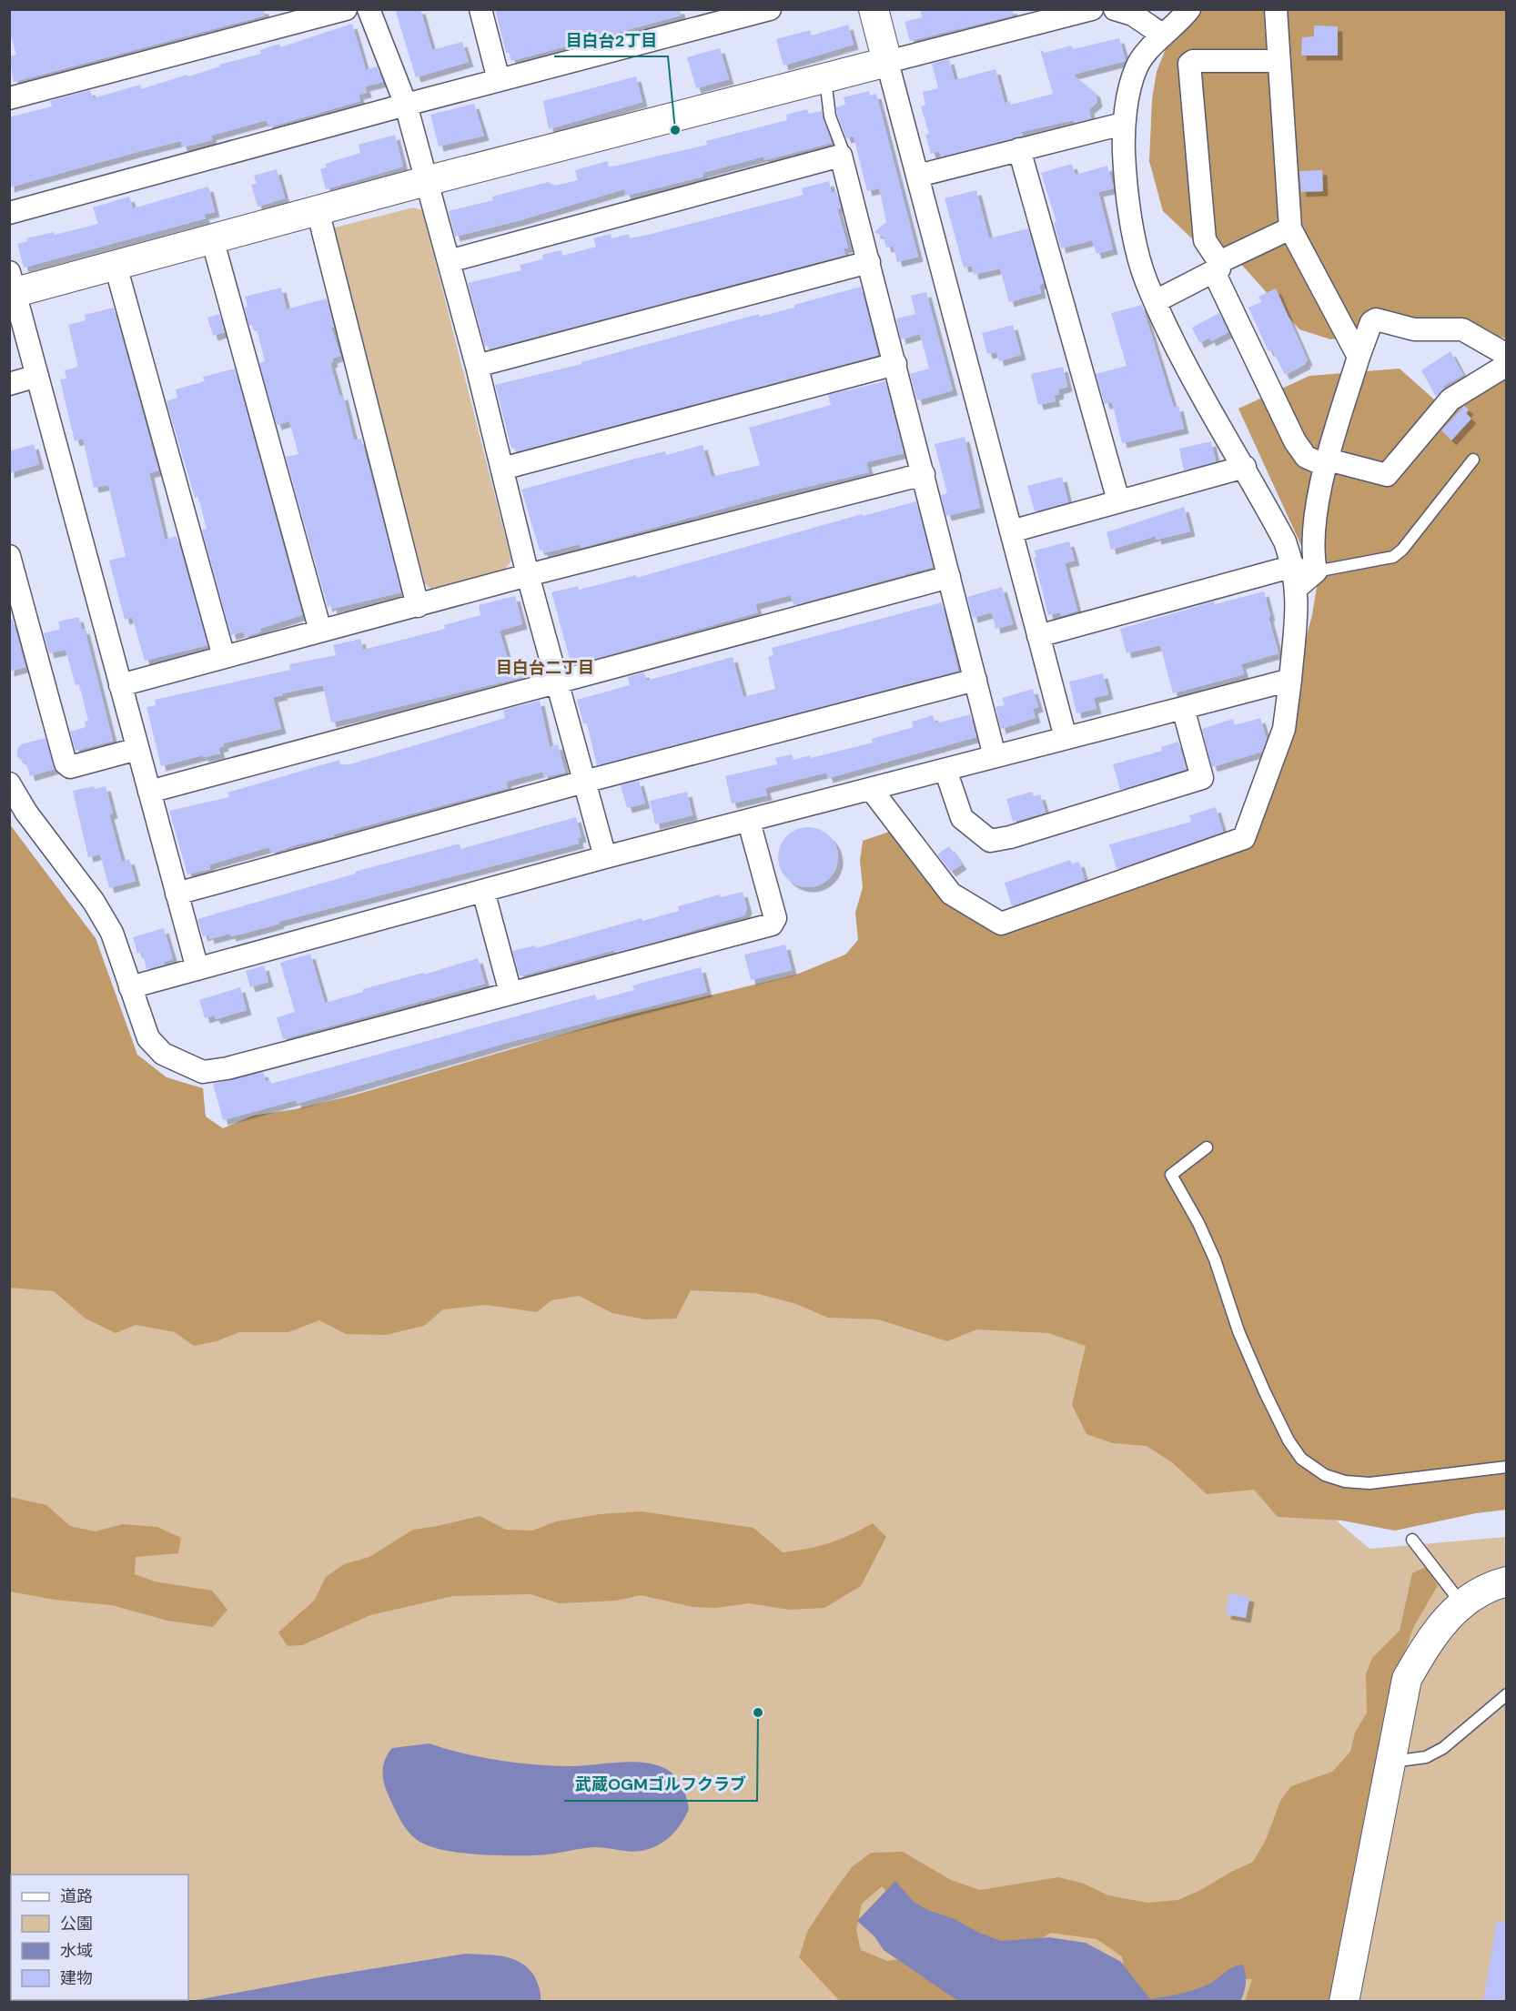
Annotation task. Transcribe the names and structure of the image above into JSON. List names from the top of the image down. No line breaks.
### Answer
{"districts":["目白台二丁目"],"places":["目白台2丁目","武蔵OGMゴルフクラブ"],"legend":["道路","公園","水域","建物"]}
